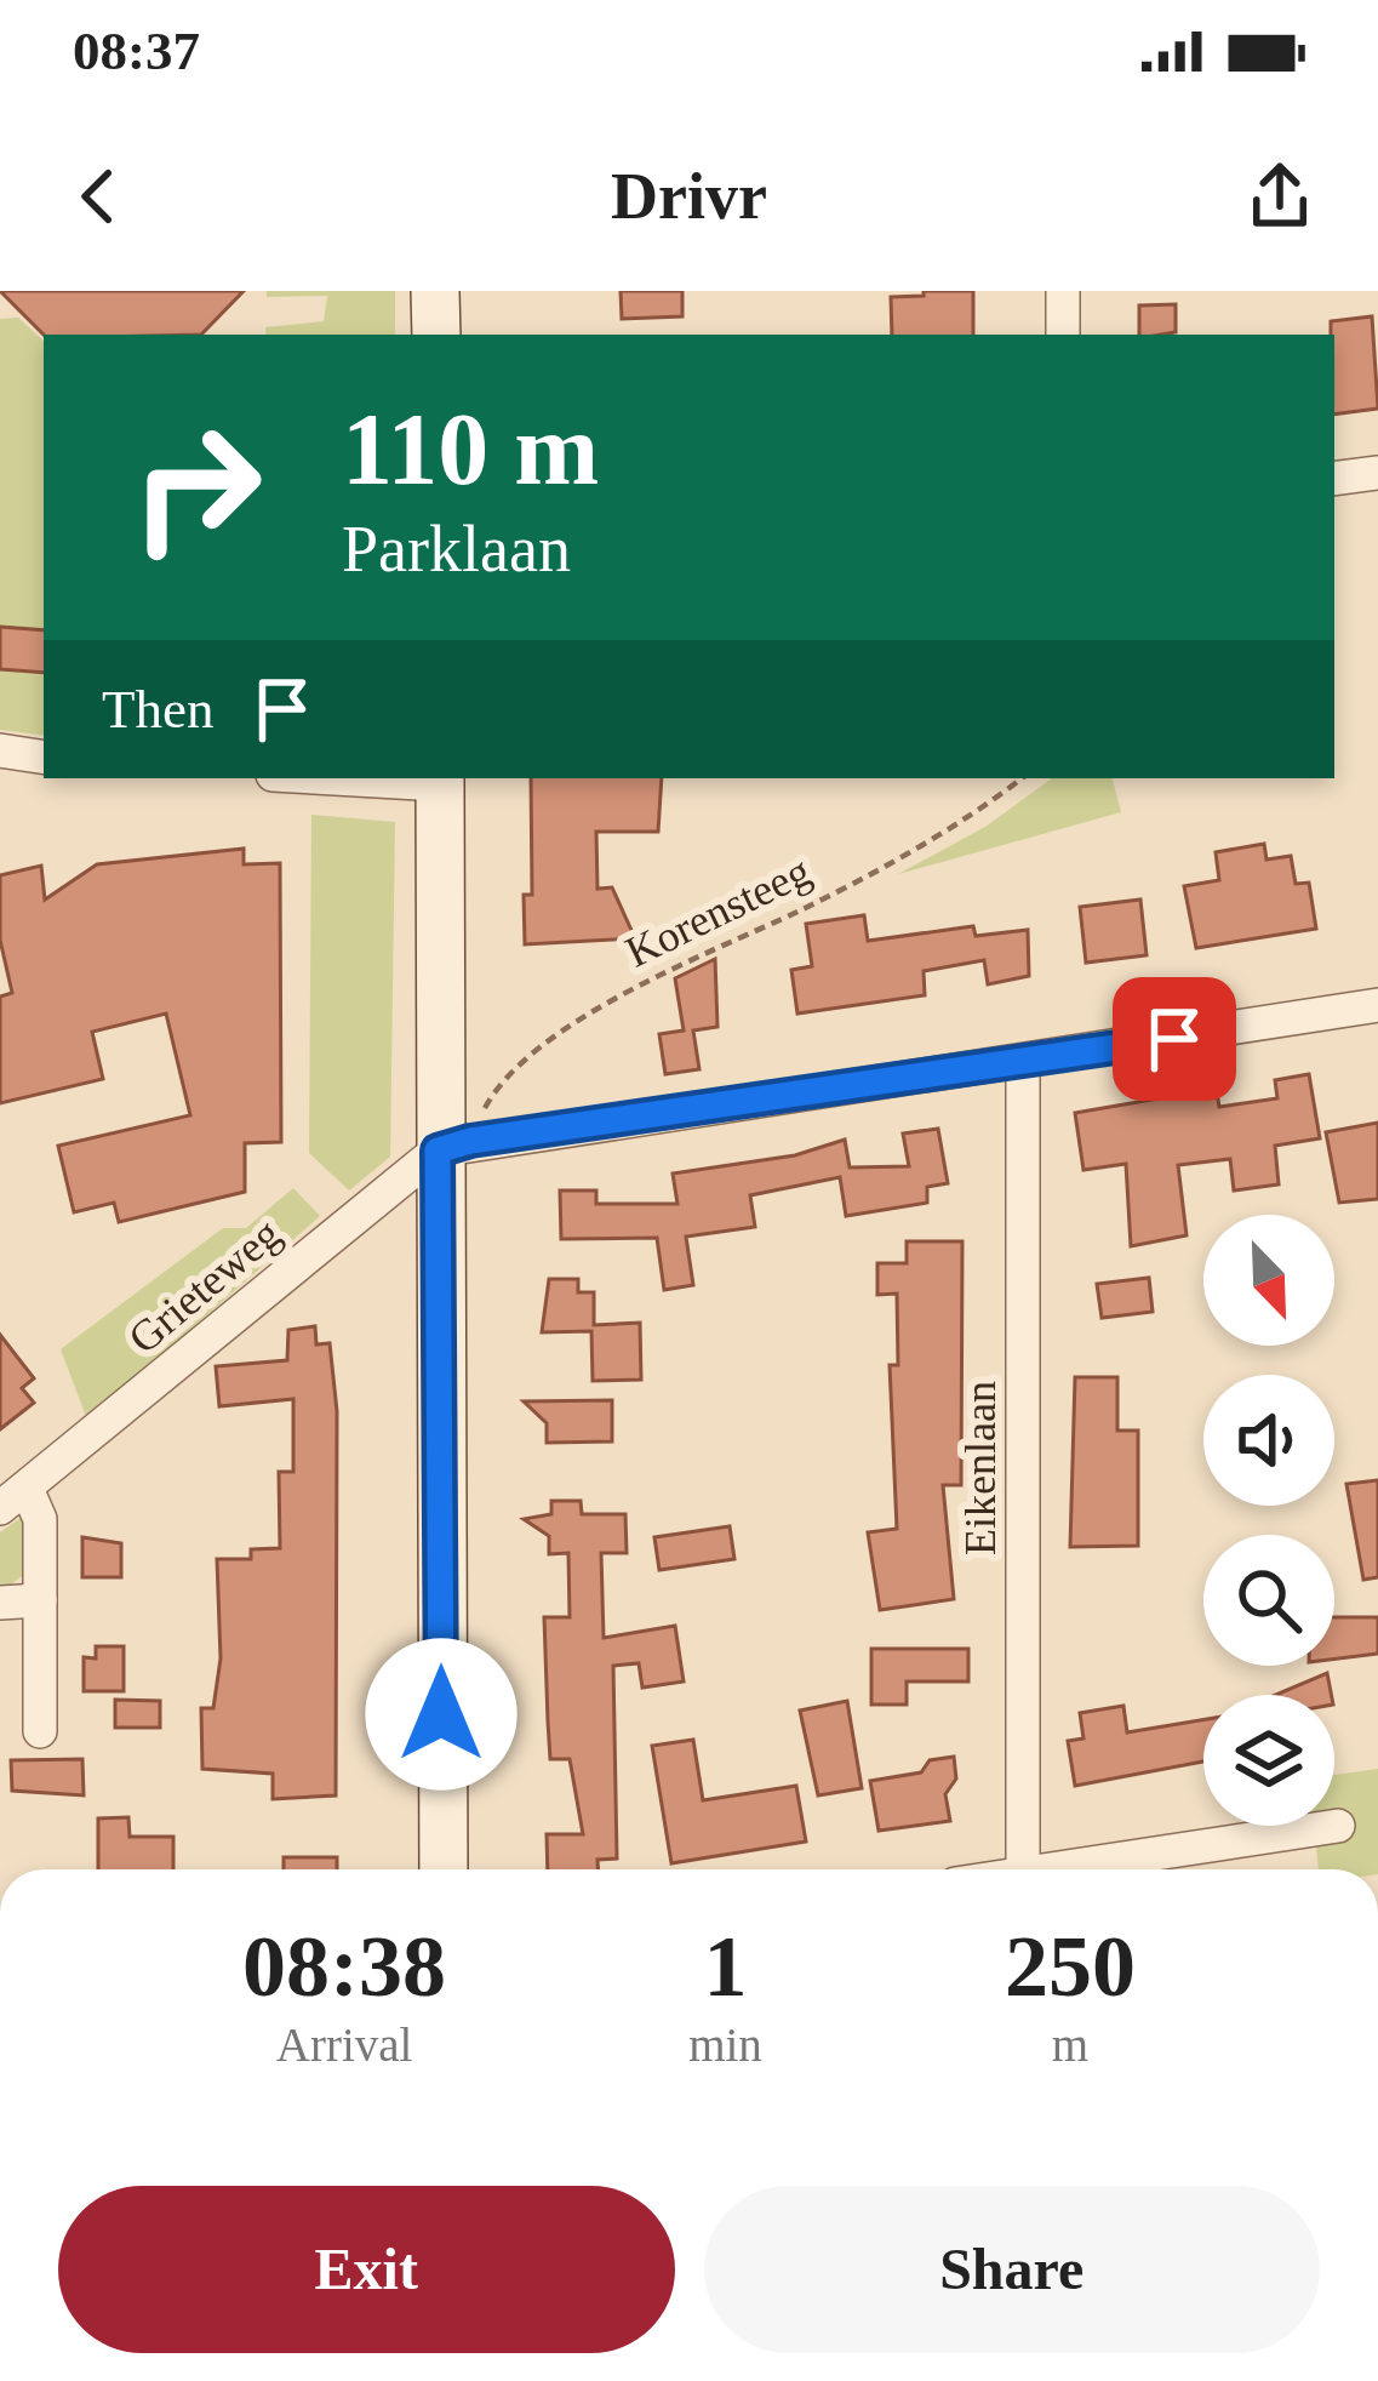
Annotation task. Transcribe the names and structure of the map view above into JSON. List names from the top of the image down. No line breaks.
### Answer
{"streets":{"street":["Grieteweg","Eikenlaan"],"path":["Korensteeg"]},"crossings":[["Korensteeg","Grieteweg"]],"north":"bottom right","page":{"status":"08:37","header":"Drivr","turn":["110 m","Parklaan"],"then":"Then","eta":["08:38","Arrival","1","min","250","m"],"buttons":["Exit","Share"]}}
